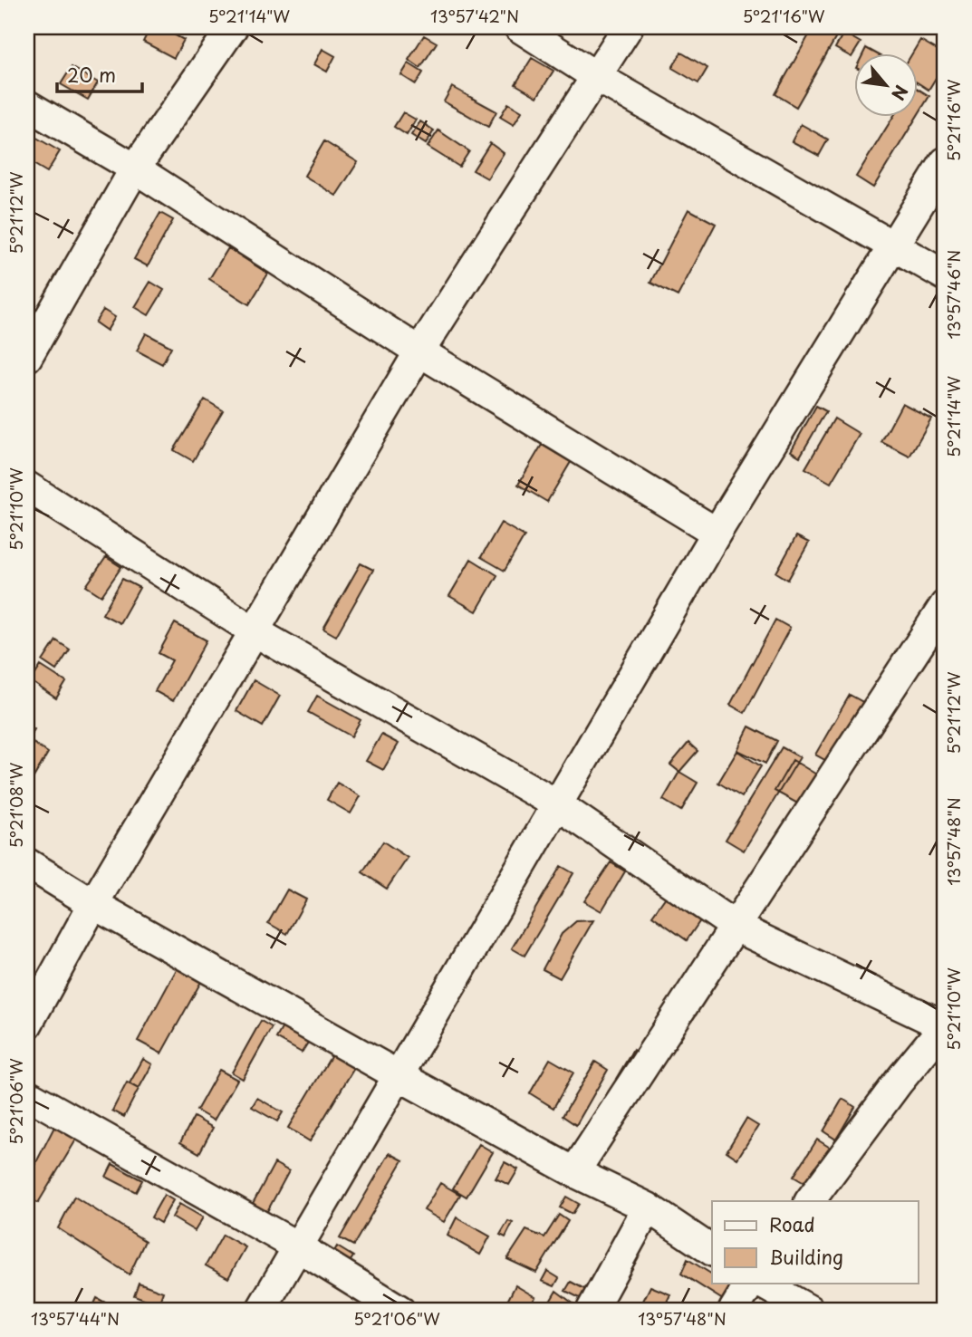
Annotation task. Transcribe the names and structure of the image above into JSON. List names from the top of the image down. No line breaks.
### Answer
{"legend":["Road","Building"],"scale_bar":"20 m","north":"bottom right","coordinates":["5°21'14\"W","13°57'42\"N","5°21'16\"W","5°21'12\"W","13°57'46\"N","5°21'10\"W","5°21'08\"W","13°57'48\"N","5°21'06\"W","13°57'44\"N"]}
